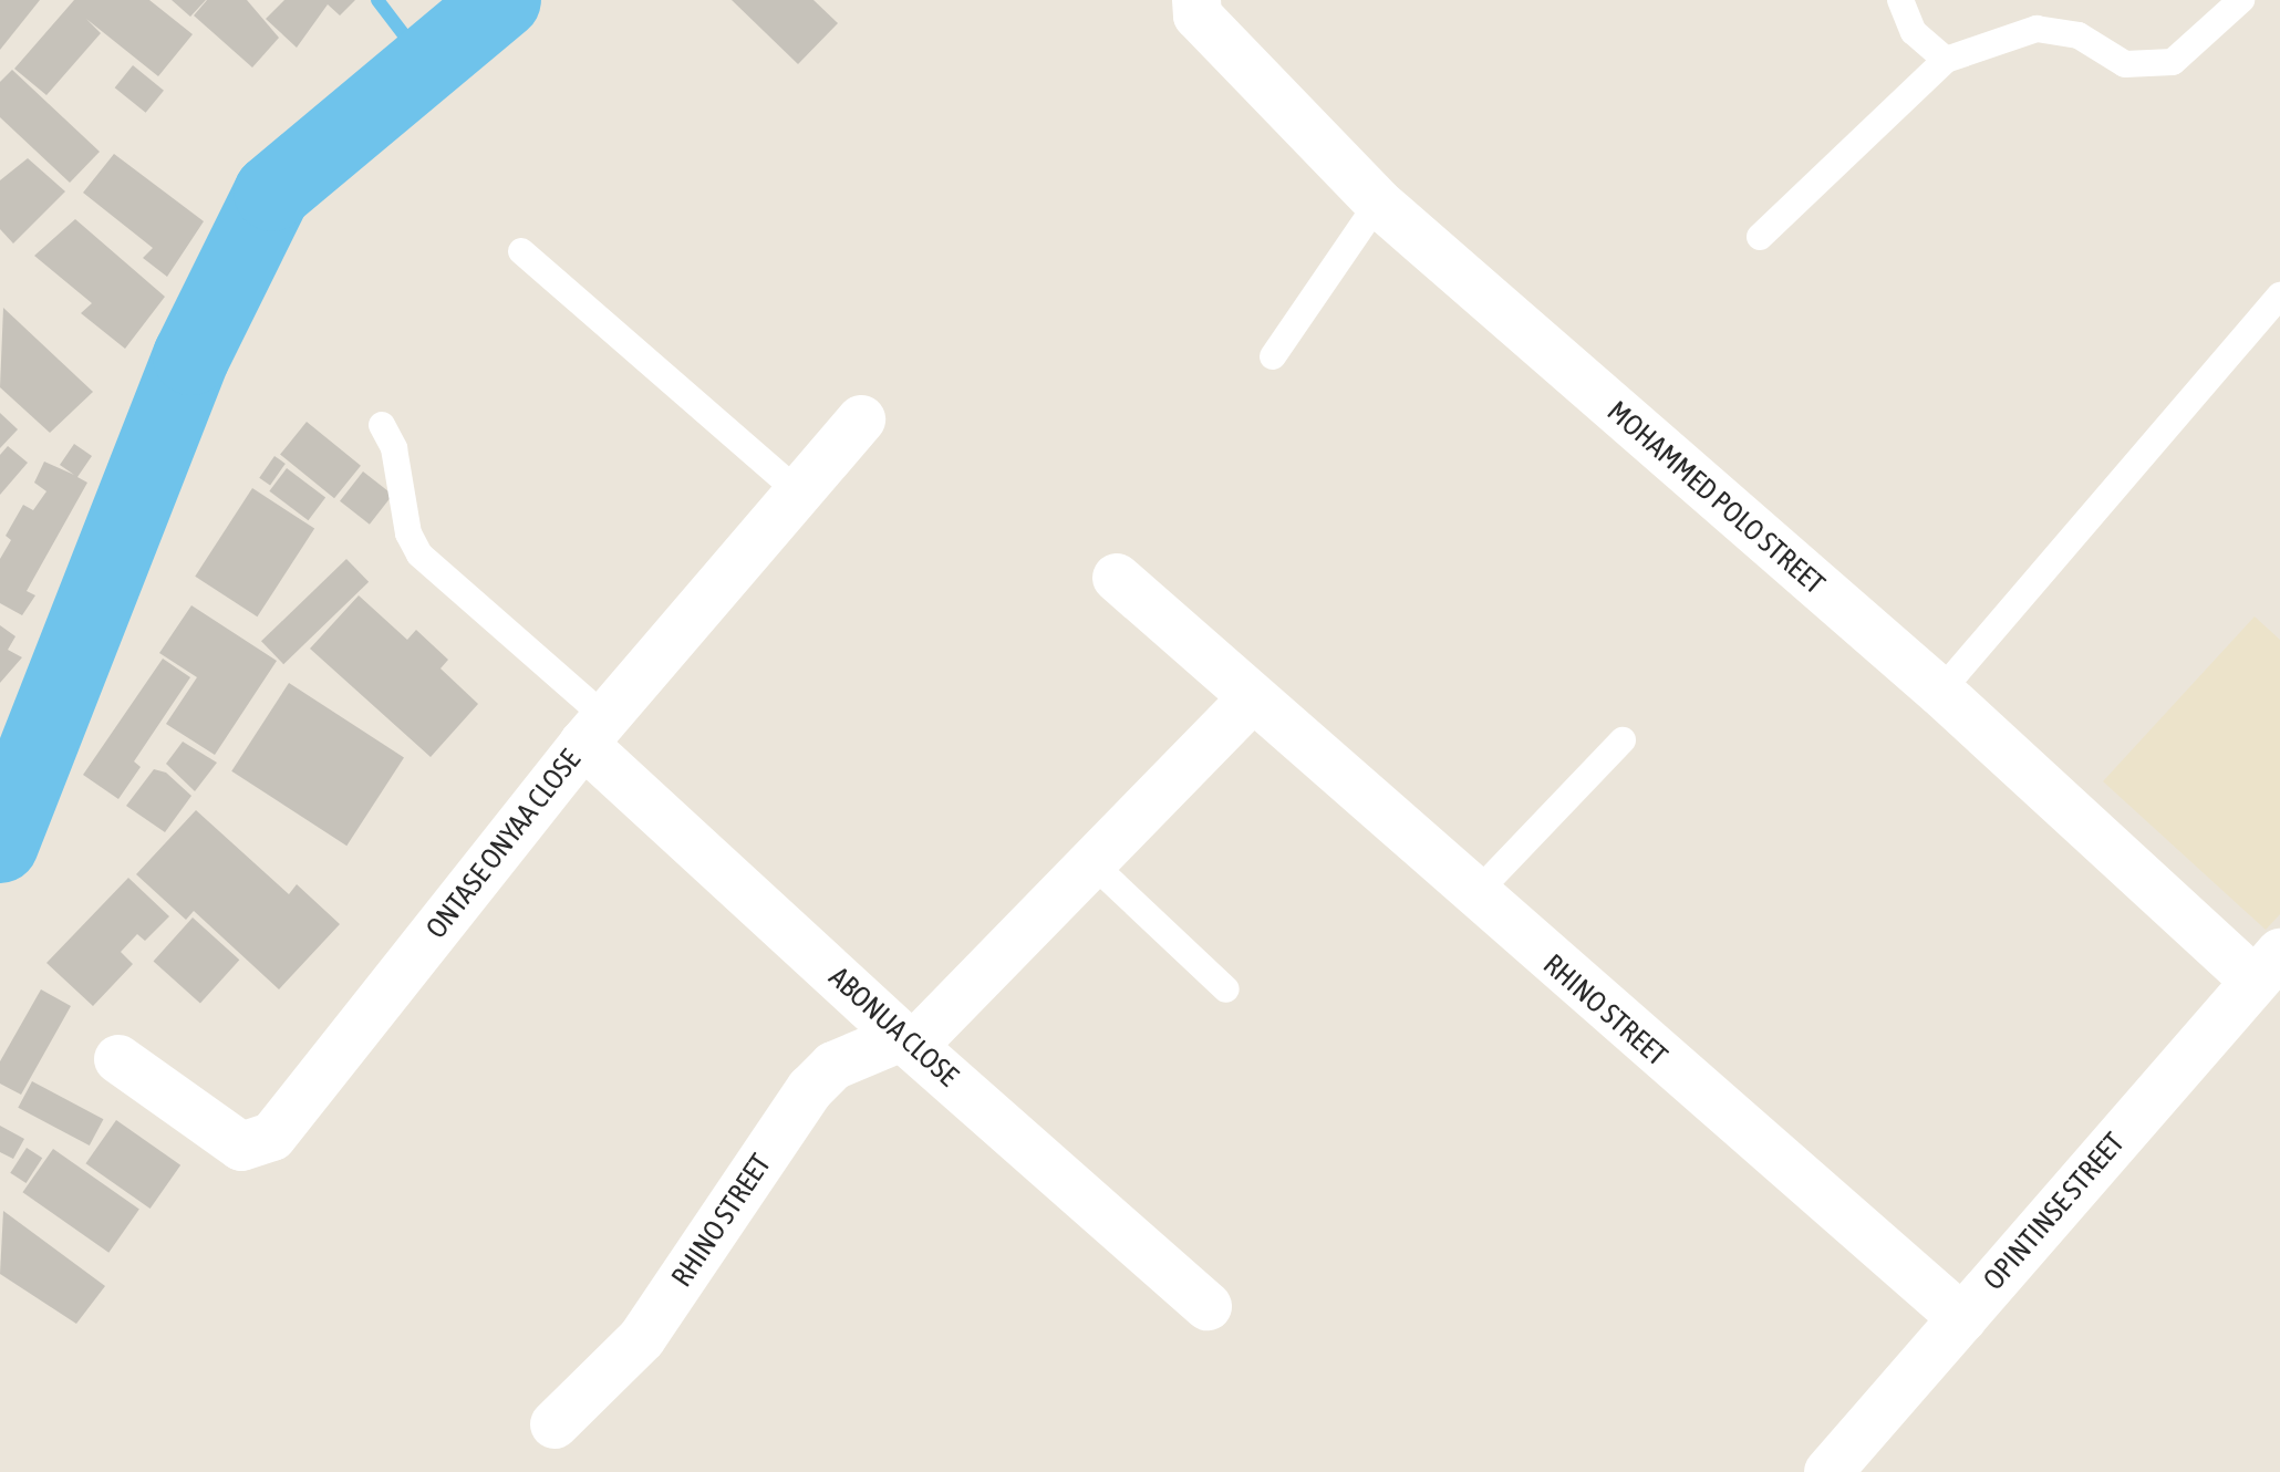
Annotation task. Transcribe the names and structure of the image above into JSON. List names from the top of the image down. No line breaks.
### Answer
{"streets":{"street":["MOHAMMED POLO STREET","ONTASE ONYAA CLOSE","RHINO STREET","ABONUA CLOSE","OPINTINSE STREET"]},"crossings":[["MOHAMMED POLO STREET","OPINTINSE STREET"],["ONTASE ONYAA CLOSE","ABONUA CLOSE"],["RHINO STREET","ABONUA CLOSE"],["RHINO STREET","OPINTINSE STREET"]]}
